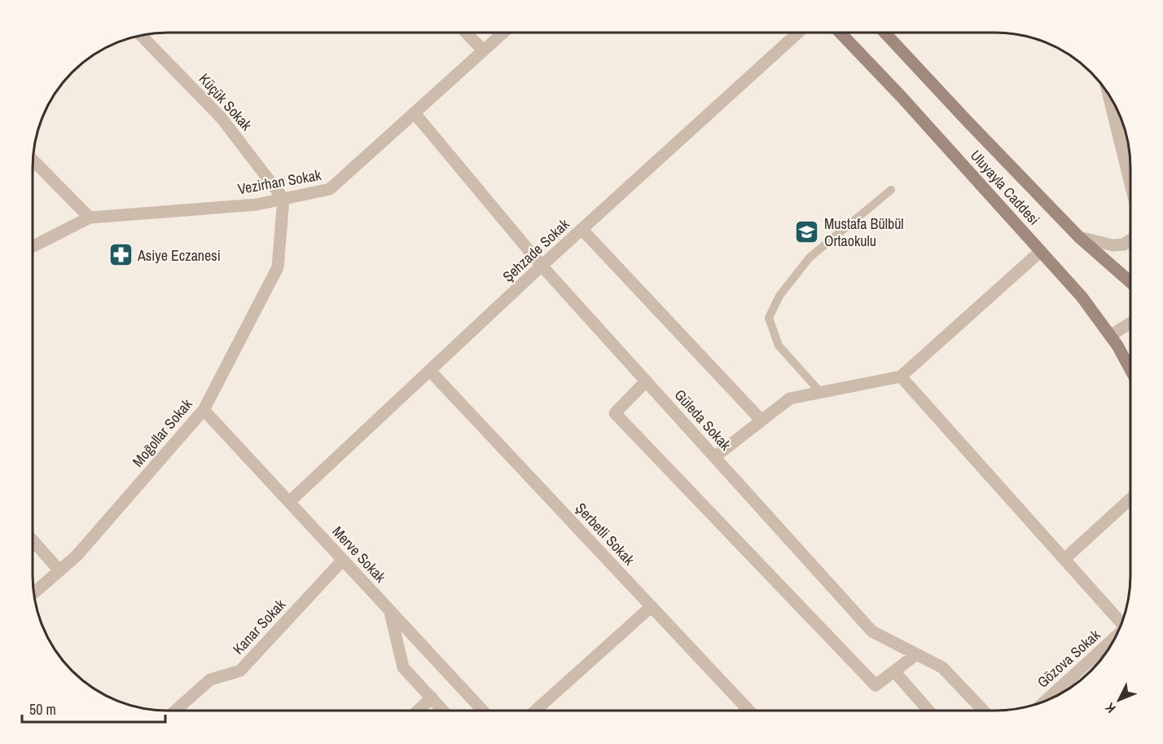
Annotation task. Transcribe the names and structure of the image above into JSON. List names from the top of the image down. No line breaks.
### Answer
{"streets":{"main road":["Uluyayla Caddesi"],"street":["Küçük Sokak","Vezirhan Sokak","Şehzade Sokak","Güleda Sokak","Moğollar Sokak","Şerbetli Sokak","Merve Sokak","Kanar Sokak","Gözova Sokak"]},"crossings":[["Küçük Sokak","Vezirhan Sokak"],["Küçük Sokak","Moğollar Sokak"],["Vezirhan Sokak","Güleda Sokak"],["Vezirhan Sokak","Moğollar Sokak"],["Şehzade Sokak","Güleda Sokak"],["Şehzade Sokak","Şerbetli Sokak"],["Şehzade Sokak","Merve Sokak"],["Moğollar Sokak","Merve Sokak"],["Merve Sokak","Kanar Sokak"]],"places":{"school or university":["Mustafa Bülbül Ortaokulu"],"pharmacy":["Asiye Eczanesi"]},"scale_bar":"50 m","north":"bottom left"}
